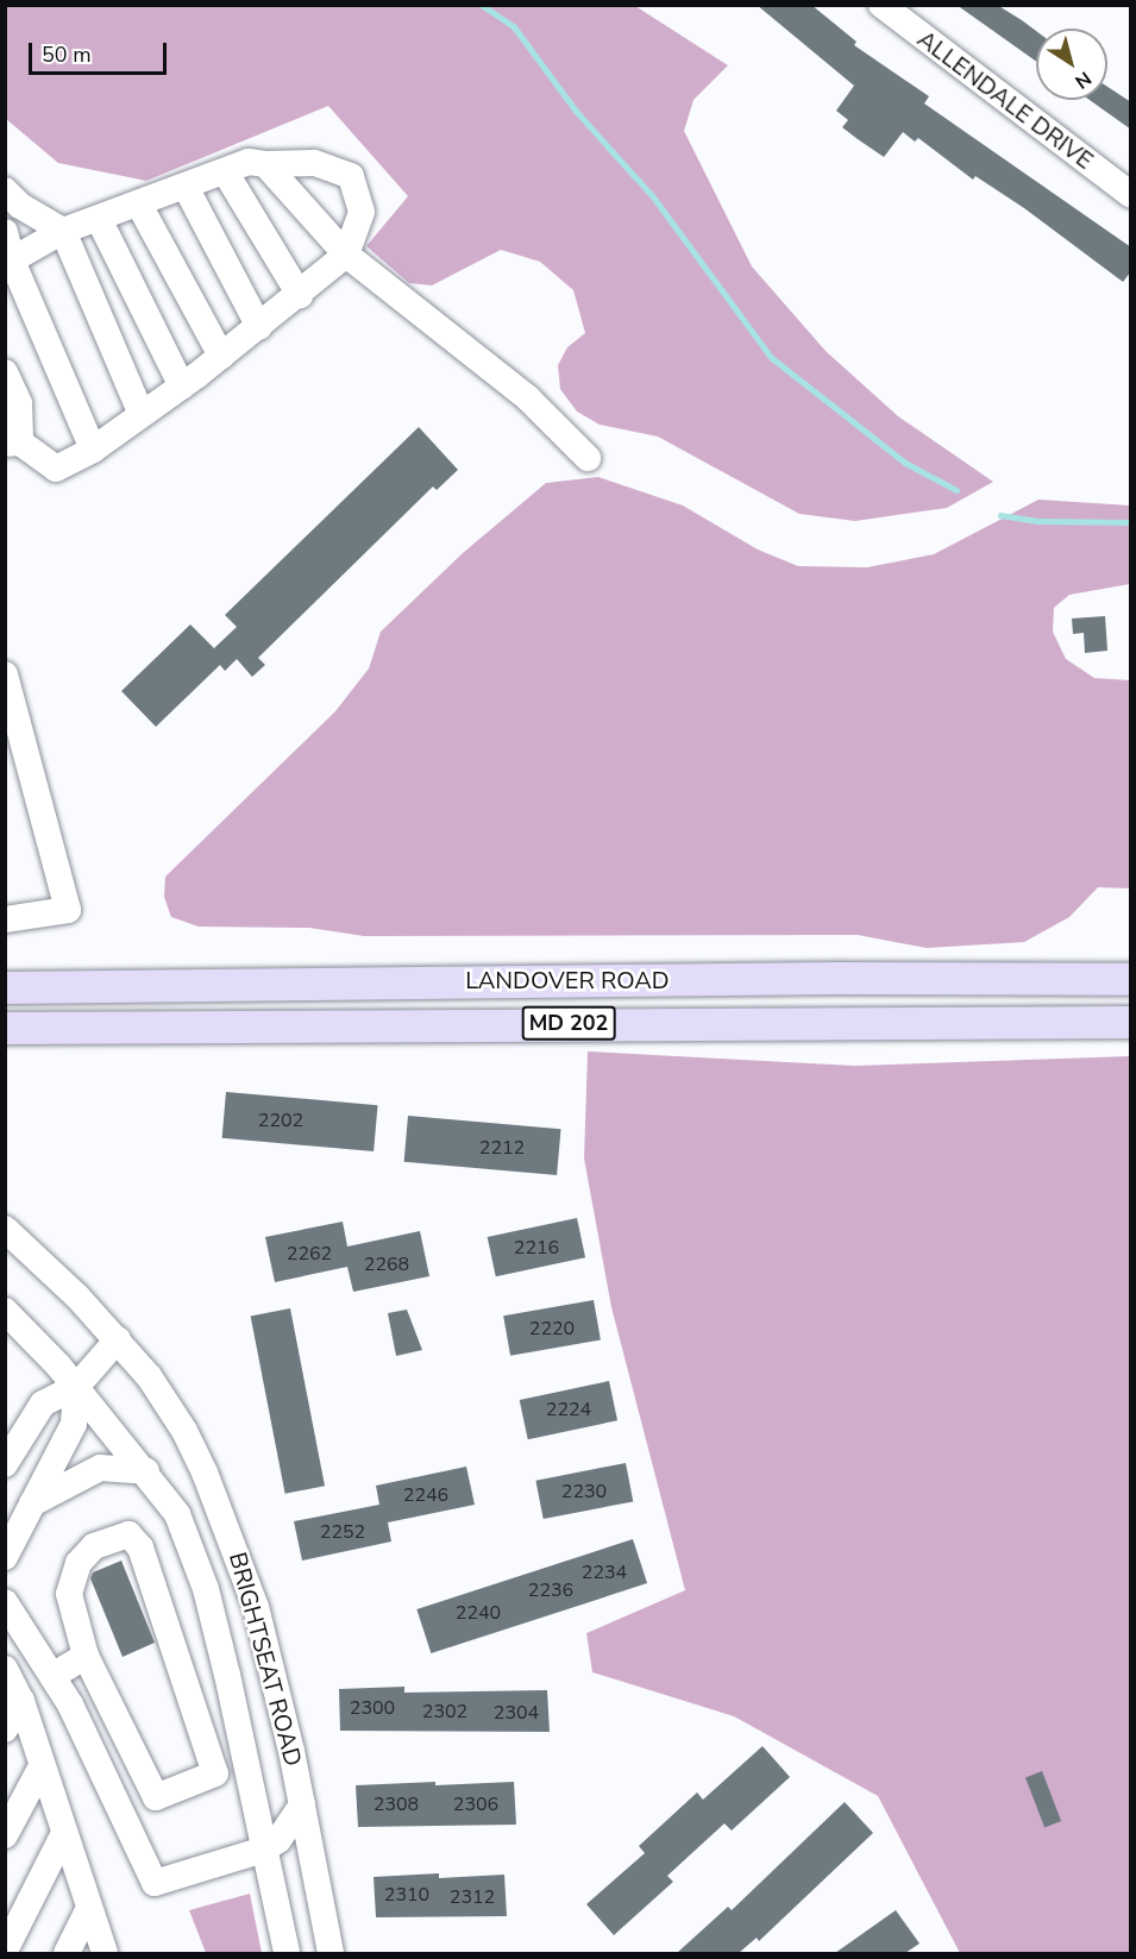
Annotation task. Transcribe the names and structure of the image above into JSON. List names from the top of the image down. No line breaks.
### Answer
{"streets":{"main road":["LANDOVER ROAD","MD 202"],"street":["ALLENDALE DRIVE","BRIGHTSEAT ROAD"]},"house_numbers":["2202","2212","2216","2262","2268","2220","2224","2230","2246","2252","2234","2236","2240","2300","2302","2304","2308","2306","2310","2312"],"scale_bar":"50 m","north":"bottom right"}
